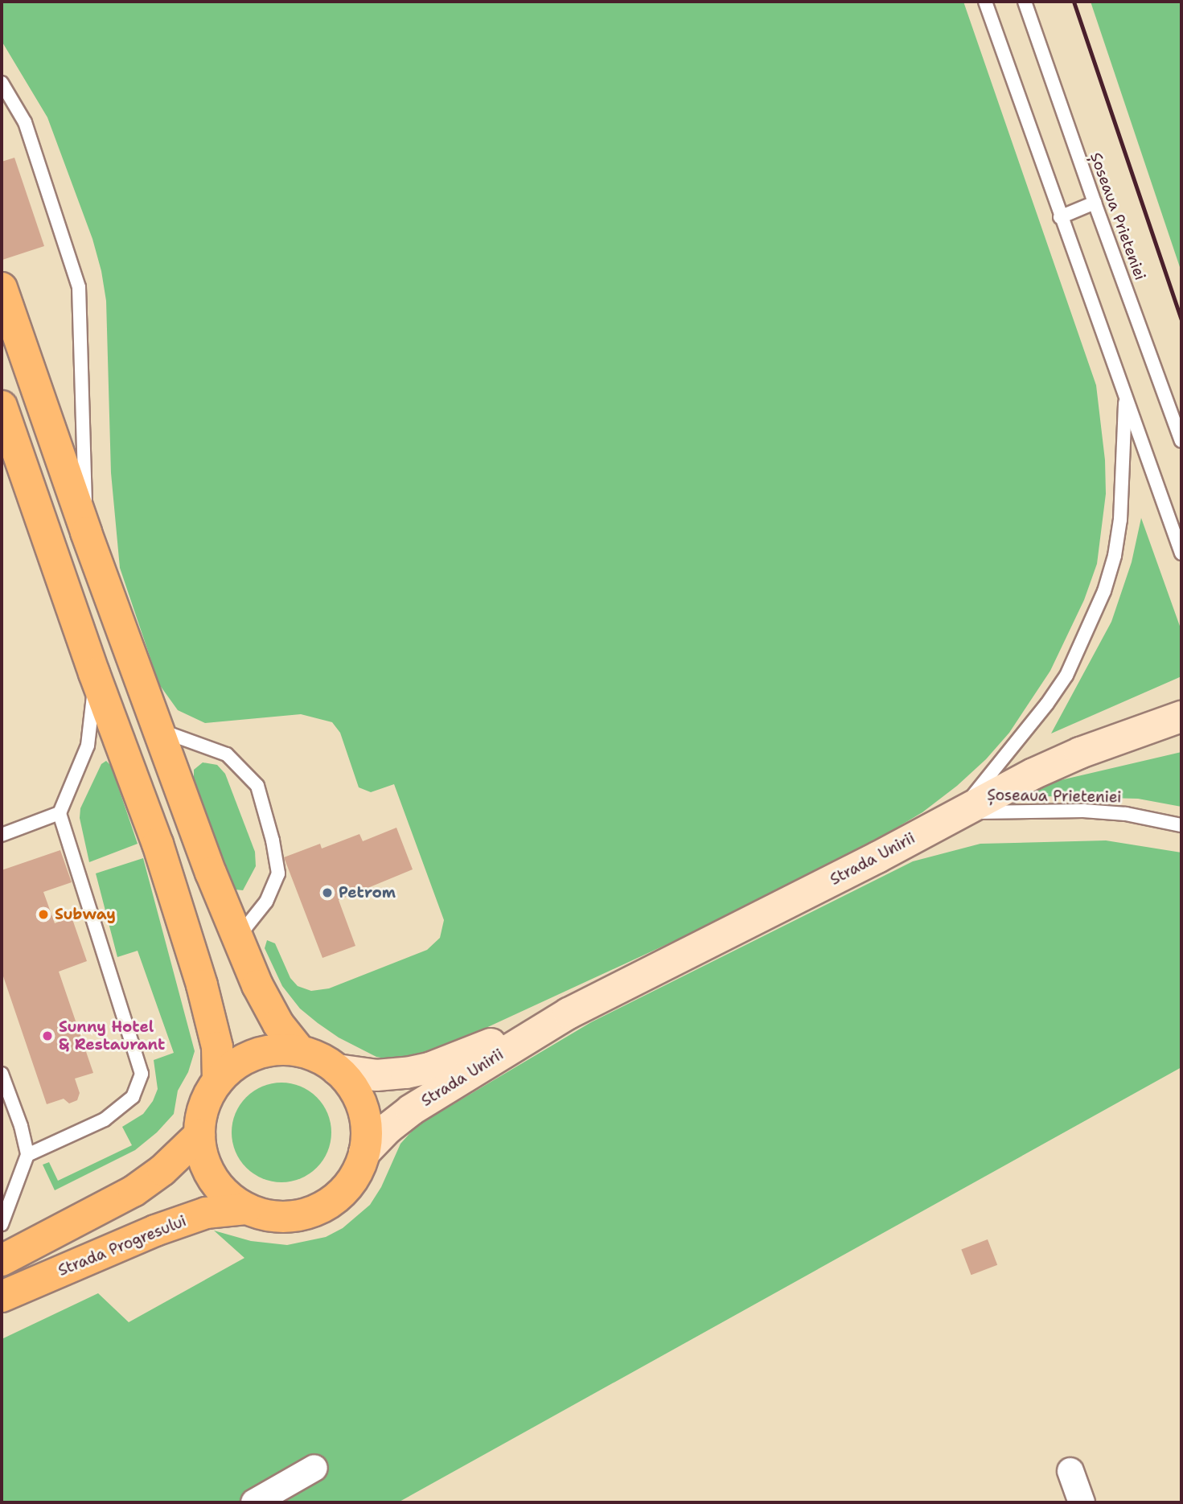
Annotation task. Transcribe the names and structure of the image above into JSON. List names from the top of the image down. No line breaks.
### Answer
{"streets":{"highway":["Strada Progresului"],"main road":["Strada Unirii"],"lane":["Șoseaua Prieteniei"]},"crossings":[["Șoseaua Prieteniei","Strada Unirii"],["Strada Unirii","Strada Progresului"]],"places":["Petrom","Subway","Sunny Hotel & Restaurant"]}
